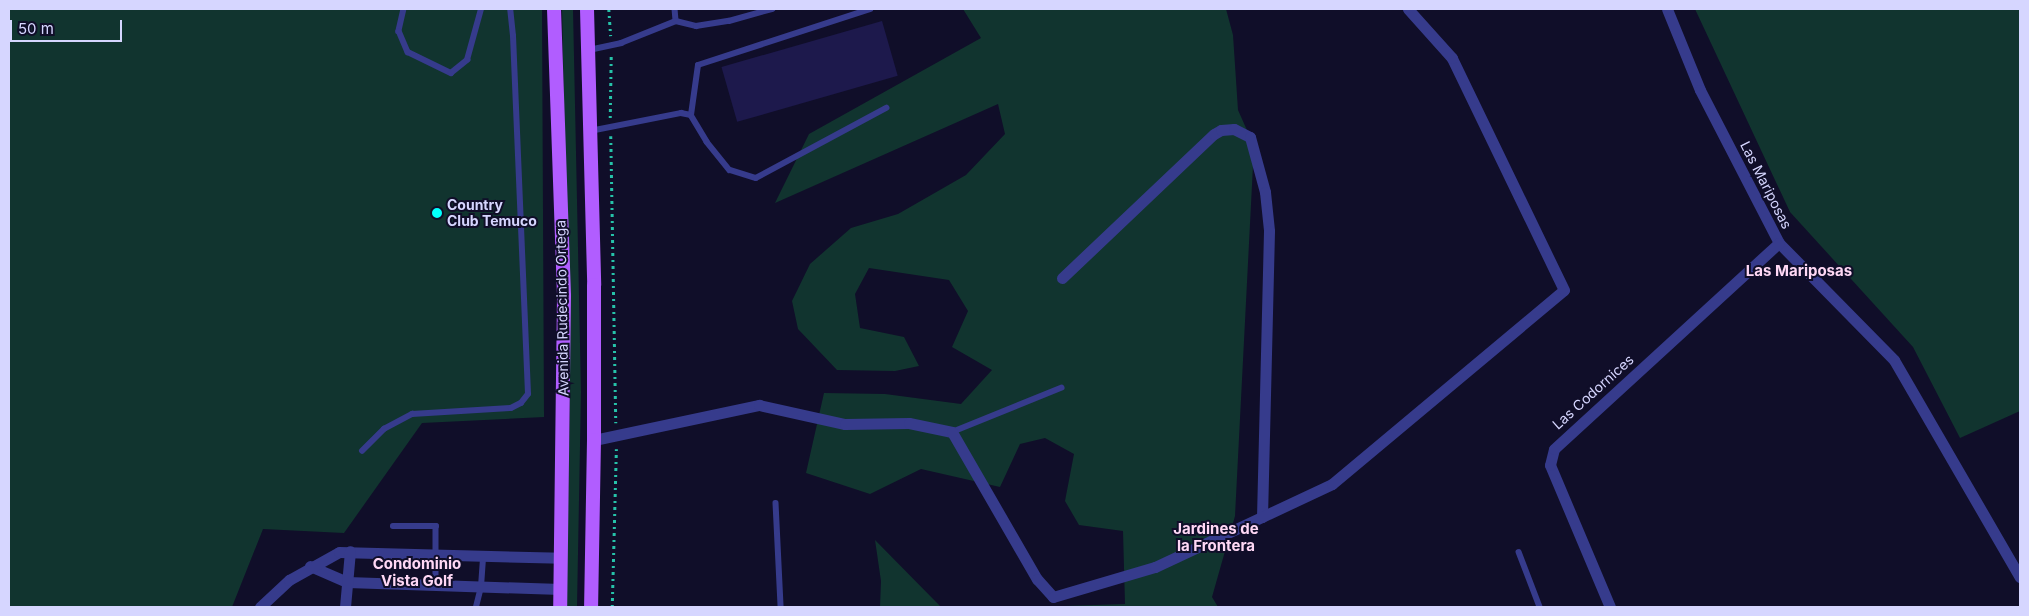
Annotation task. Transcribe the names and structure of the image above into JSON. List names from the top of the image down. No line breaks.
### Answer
{"streets":{"main road":["Avenida Rudecindo Ortega"],"street":["Las Mariposas","Las Codornices"]},"crossings":[["Las Mariposas","Las Codornices"]],"districts":["Las Mariposas","Jardines de la Frontera","Condominio Vista Golf"],"places":["Country Club Temuco"],"scale_bar":"50 m"}
